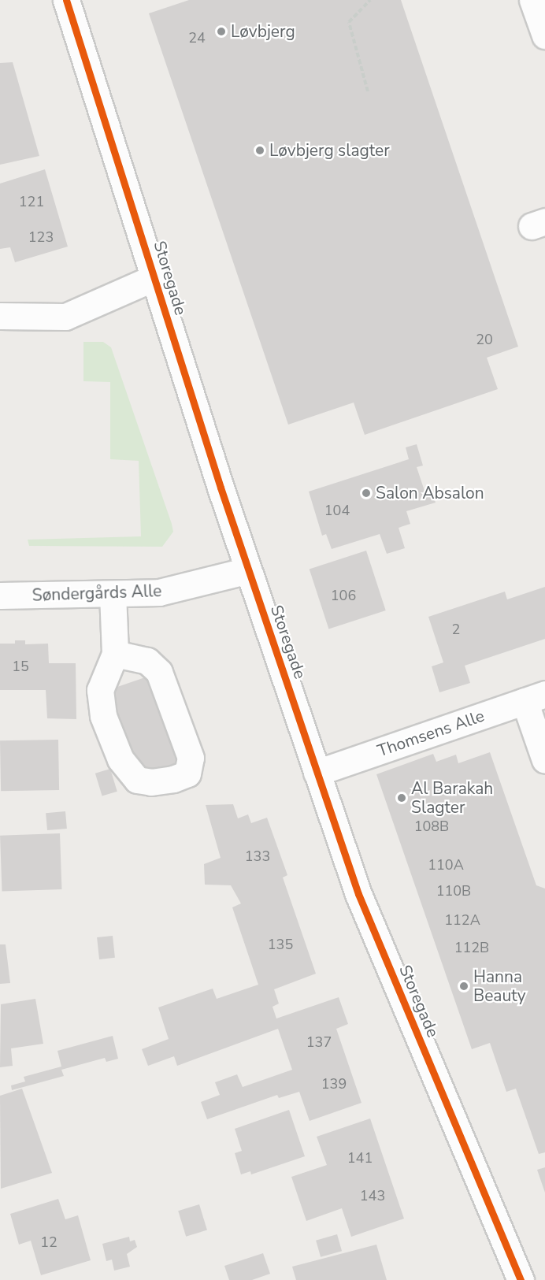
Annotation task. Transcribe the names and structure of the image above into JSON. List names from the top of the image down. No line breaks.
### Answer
{"streets":{"street":["Storegade","Søndergårds Alle","Thomsens Alle"]},"crossings":[["Storegade","Søndergårds Alle"],["Storegade","Thomsens Alle"]],"places":["Løvbjerg","Løvbjerg slagter","Salon Absalon","Al Barakah Slagter","Hanna Beauty"],"house_numbers":["24","121","123","20","104","106","2","15","108B","133","110A","110B","112A","135","112B","137","139","141","143","12"]}
